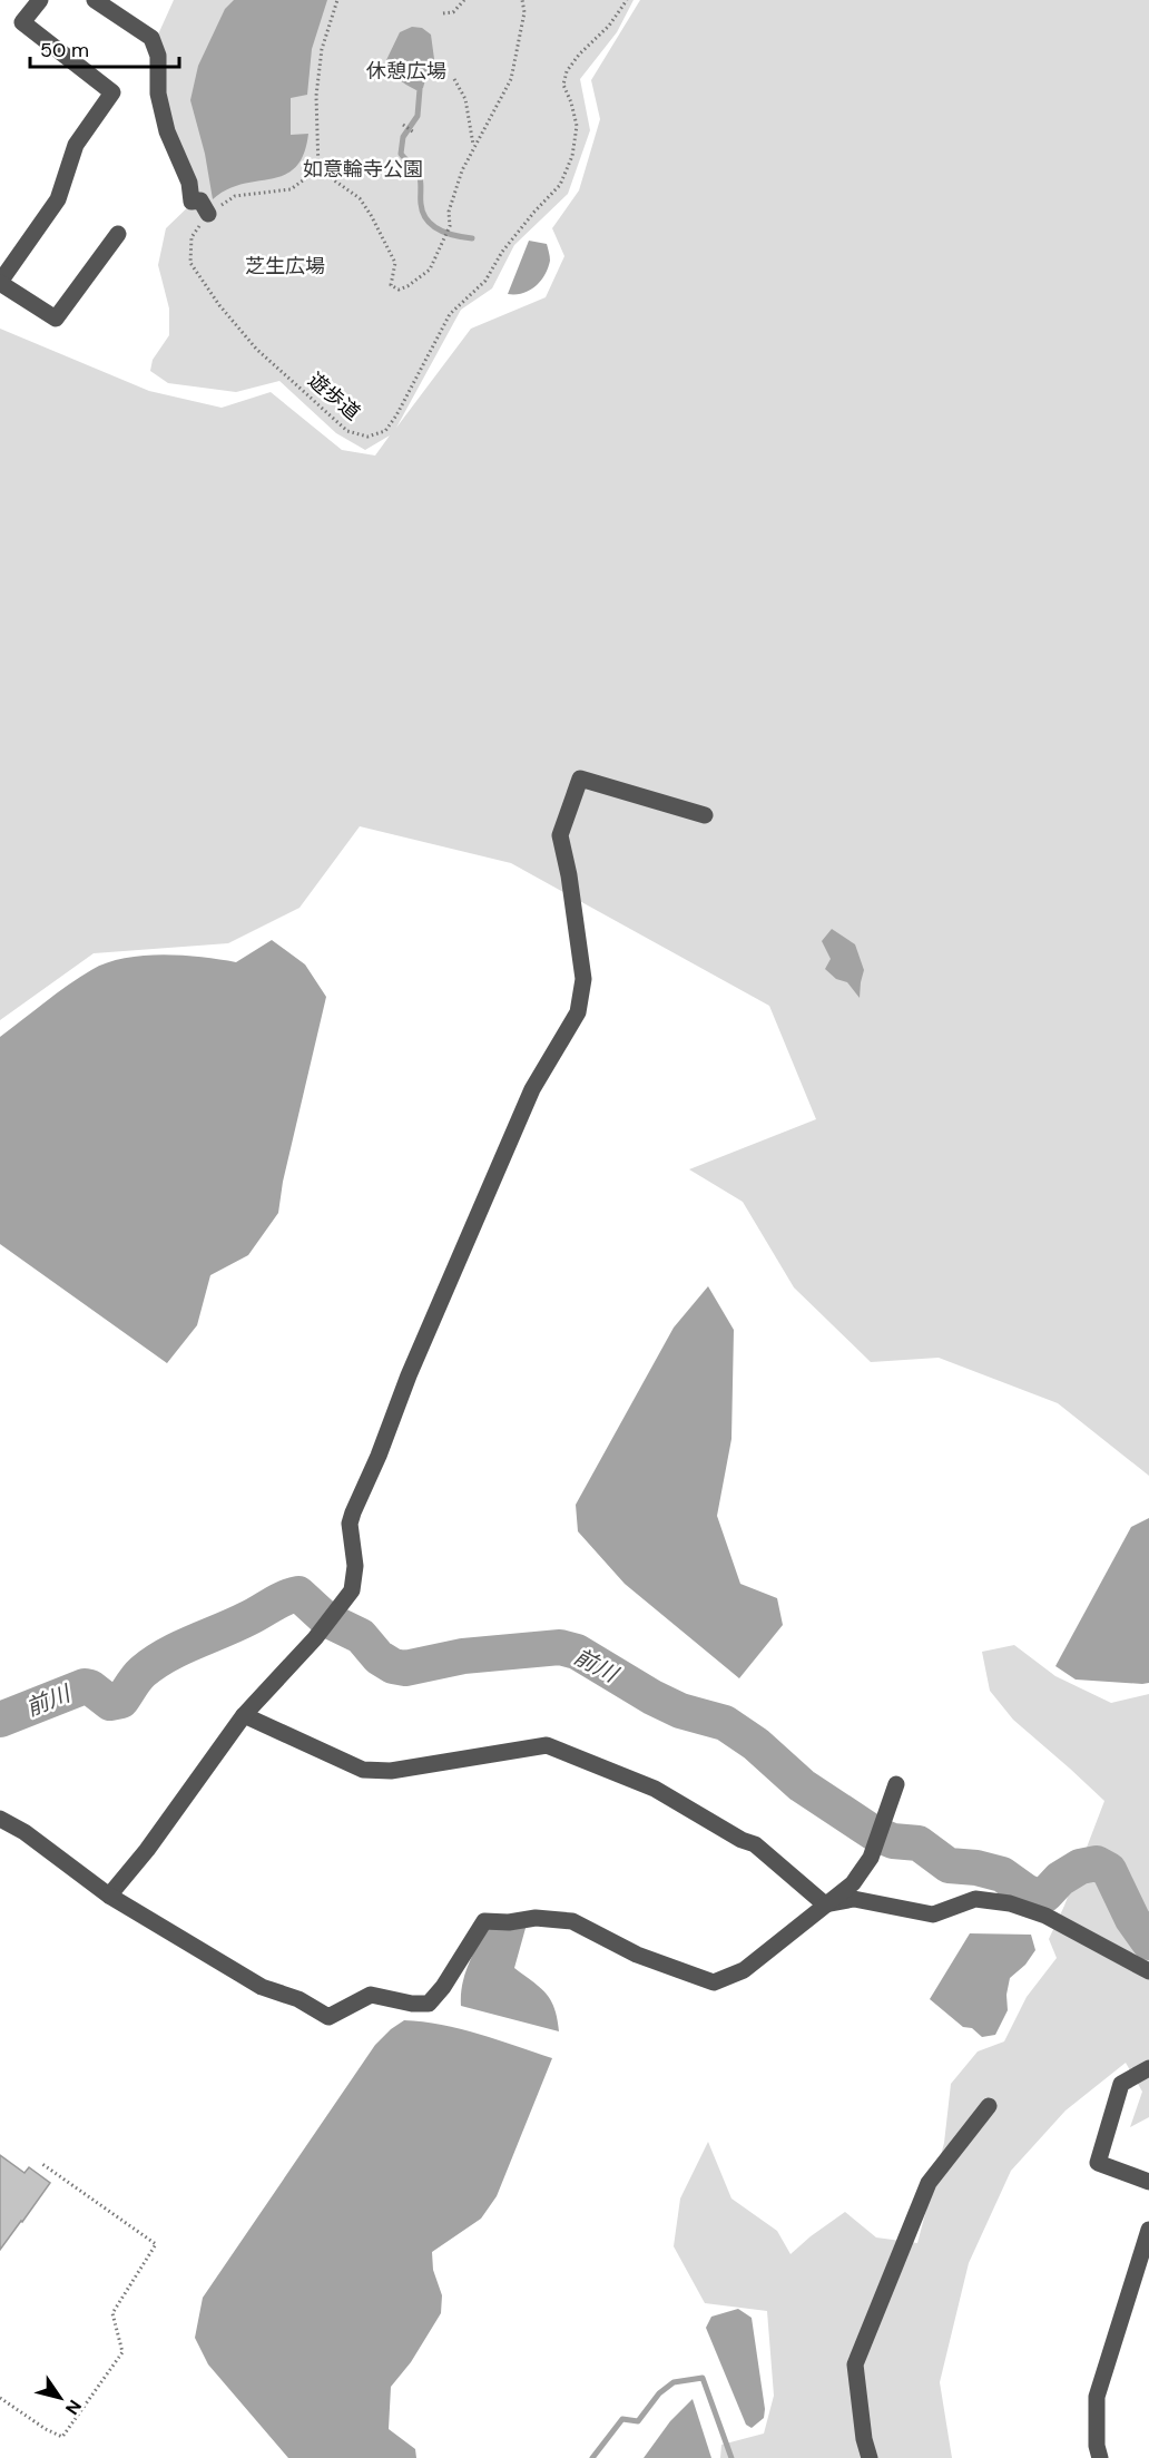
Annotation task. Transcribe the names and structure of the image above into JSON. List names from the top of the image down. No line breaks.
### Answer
{"streets":{"path":["遊歩道"]},"water":["前川"],"parks":["休憩広場","如意輪寺公園","芝生広場"],"scale_bar":"50 m","north":"bottom right"}
